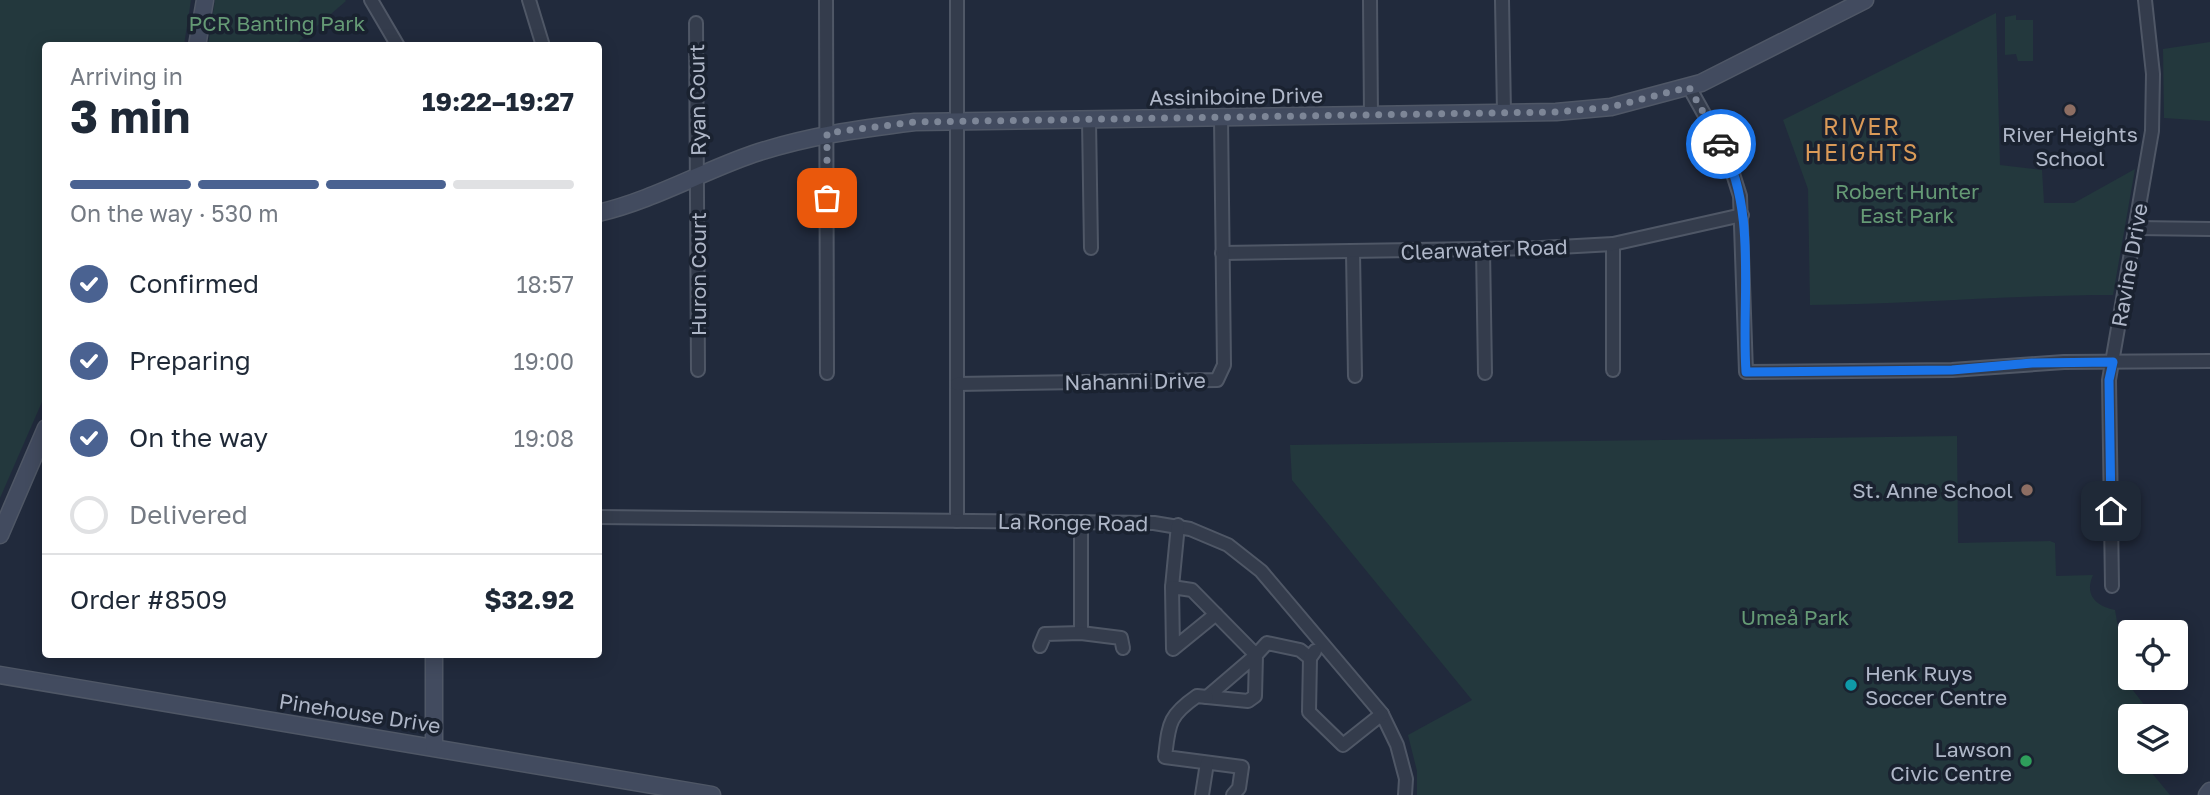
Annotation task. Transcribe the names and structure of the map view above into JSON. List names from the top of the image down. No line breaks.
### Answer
{"streets":{"street":["Assiniboine Drive","Ryan Court","Clearwater Road","Ravine Drive","Huron Court","Nahanni Drive","La Ronge Road","Pinehouse Drive"]},"crossings":[["Assiniboine Drive","Ryan Court"],["Assiniboine Drive","Huron Court"],["Assiniboine Drive","Nahanni Drive"],["Ryan Court","Huron Court"],["Clearwater Road","Nahanni Drive"]],"districts":["RIVER HEIGHTS"],"parks":["PCR Banting Park","Robert Hunter East Park","Umeå Park"],"places":["River Heights School","St. Anne School","Henk Ruys Soccer Centre","Lawson Civic Centre"],"page":{"heading":["3 min","Arriving in","19:22–19:27"],"panel":["Order #8509","$32.92"],"bar":"On the way · 530 m","list":[["Confirmed","18:57"],["Preparing","19:00"],["On the way","19:08"],"Delivered"]}}
